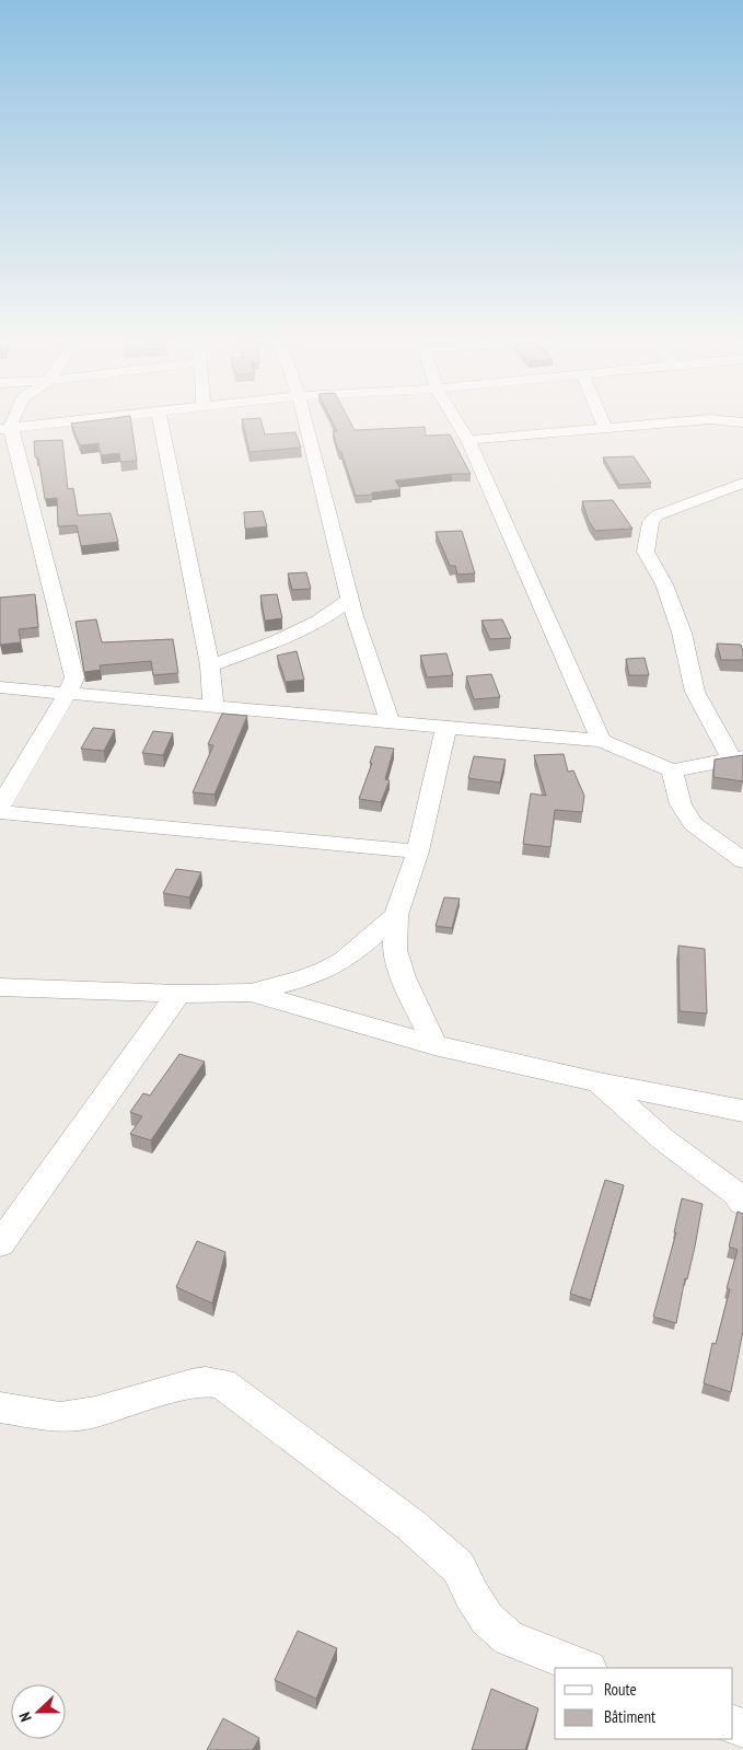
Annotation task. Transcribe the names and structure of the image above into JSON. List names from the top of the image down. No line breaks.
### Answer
{"legend":["Route","Bâtiment"],"north":"left"}
